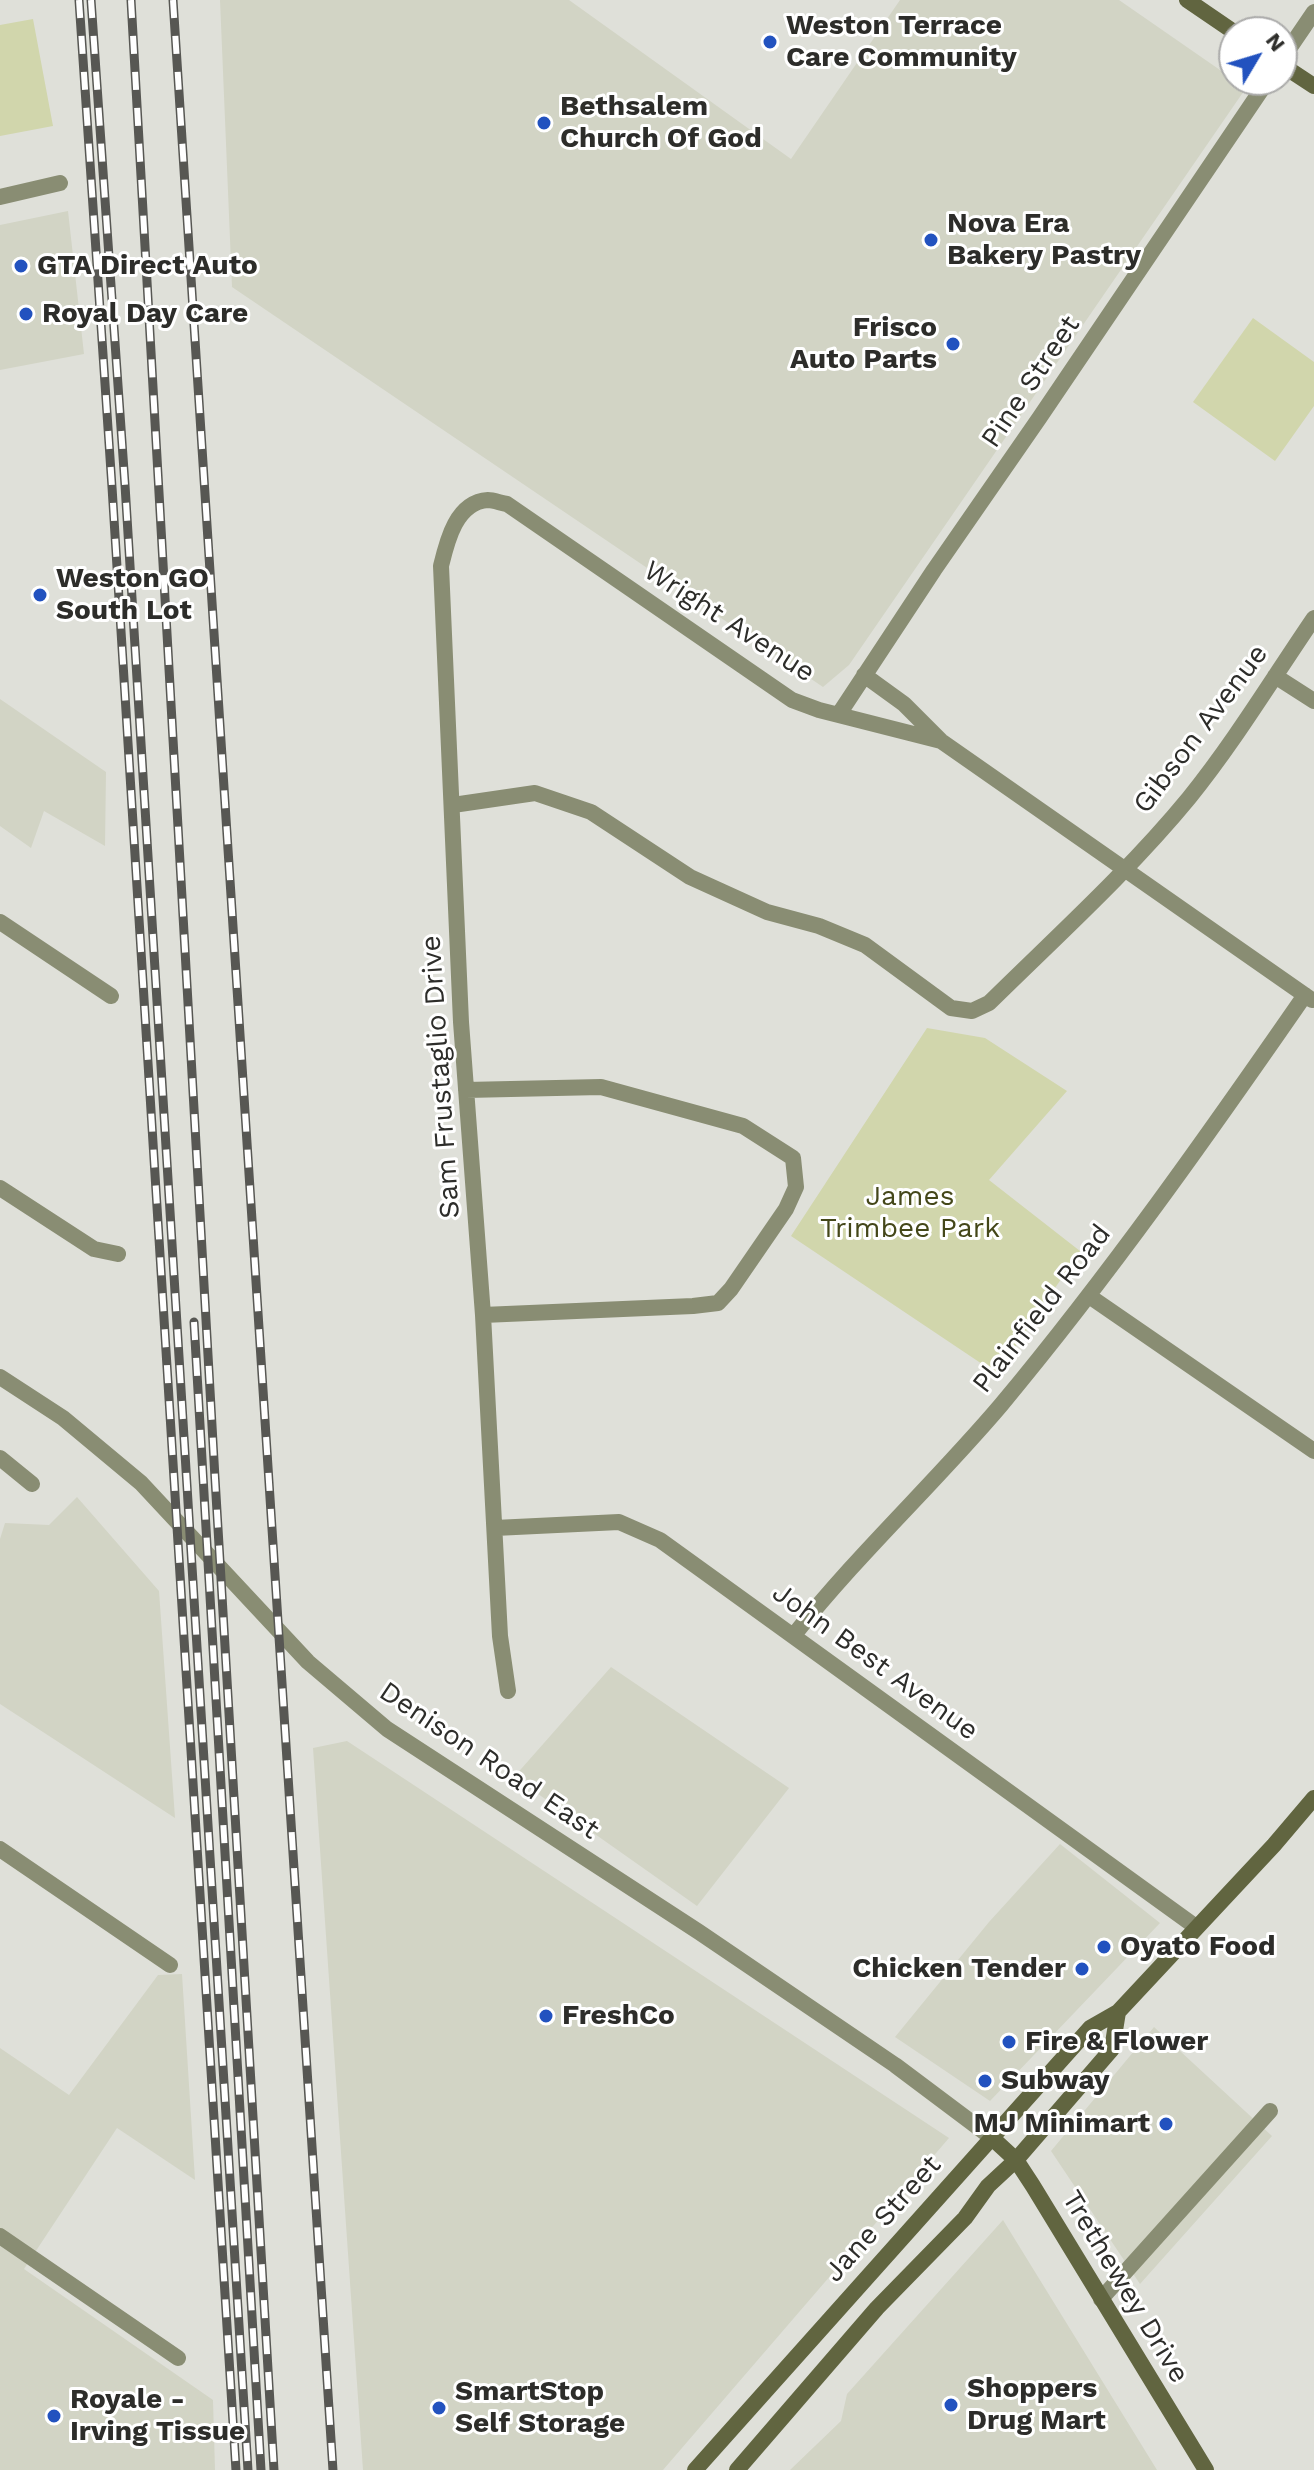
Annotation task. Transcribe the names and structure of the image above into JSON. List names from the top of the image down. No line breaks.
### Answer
{"streets":{"main road":["Jane Street","Trethewey Drive"],"street":["Pine Street","Wright Avenue","Gibson Avenue","Sam Frustaglio Drive","Plainfield Road","John Best Avenue","Denison Road East"]},"crossings":[["Pine Street","Wright Avenue"],["Wright Avenue","Gibson Avenue"],["Wright Avenue","Sam Frustaglio Drive"],["Wright Avenue","Plainfield Road"],["Gibson Avenue","Sam Frustaglio Drive"],["Sam Frustaglio Drive","John Best Avenue"],["Plainfield Road","John Best Avenue"],["John Best Avenue","Jane Street"],["Denison Road East","Jane Street"],["Denison Road East","Trethewey Drive"],["Jane Street","Trethewey Drive"]],"parks":["James Trimbee Park"],"places":["Weston Terrace Care Community","Bethsalem Church Of God","Nova Era Bakery Pastry","GTA Direct Auto","Royal Day Care","Frisco Auto Parts","Weston GO South Lot","Oyato Food","Chicken Tender","FreshCo","Fire & Flower","Subway","MJ Minimart","Shoppers Drug Mart","SmartStop Self Storage","Royale - Irving Tissue"],"north":"top right"}
